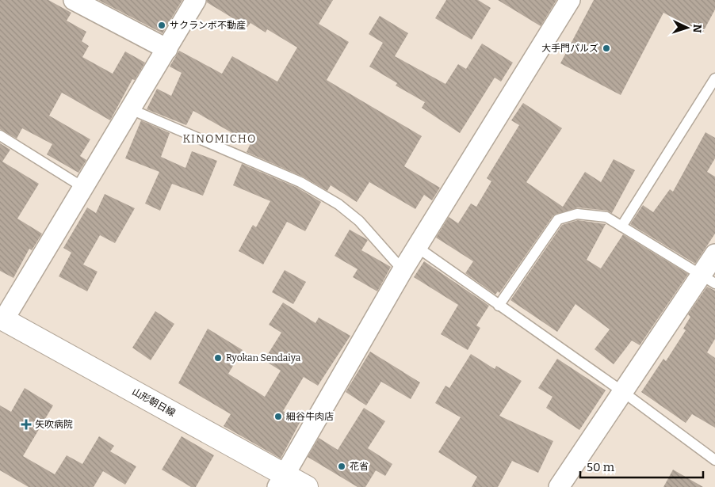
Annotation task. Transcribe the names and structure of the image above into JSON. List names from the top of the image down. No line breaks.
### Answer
{"streets":{"main road":["山形朝日線"]},"districts":["KINOMICHO"],"places":{"other":["サクランボ不動産","大手門パルズ","Ryokan Sendaiya","細谷牛肉店","花省"],"health":["矢吹病院"]},"scale_bar":"50 m","north":"right"}
